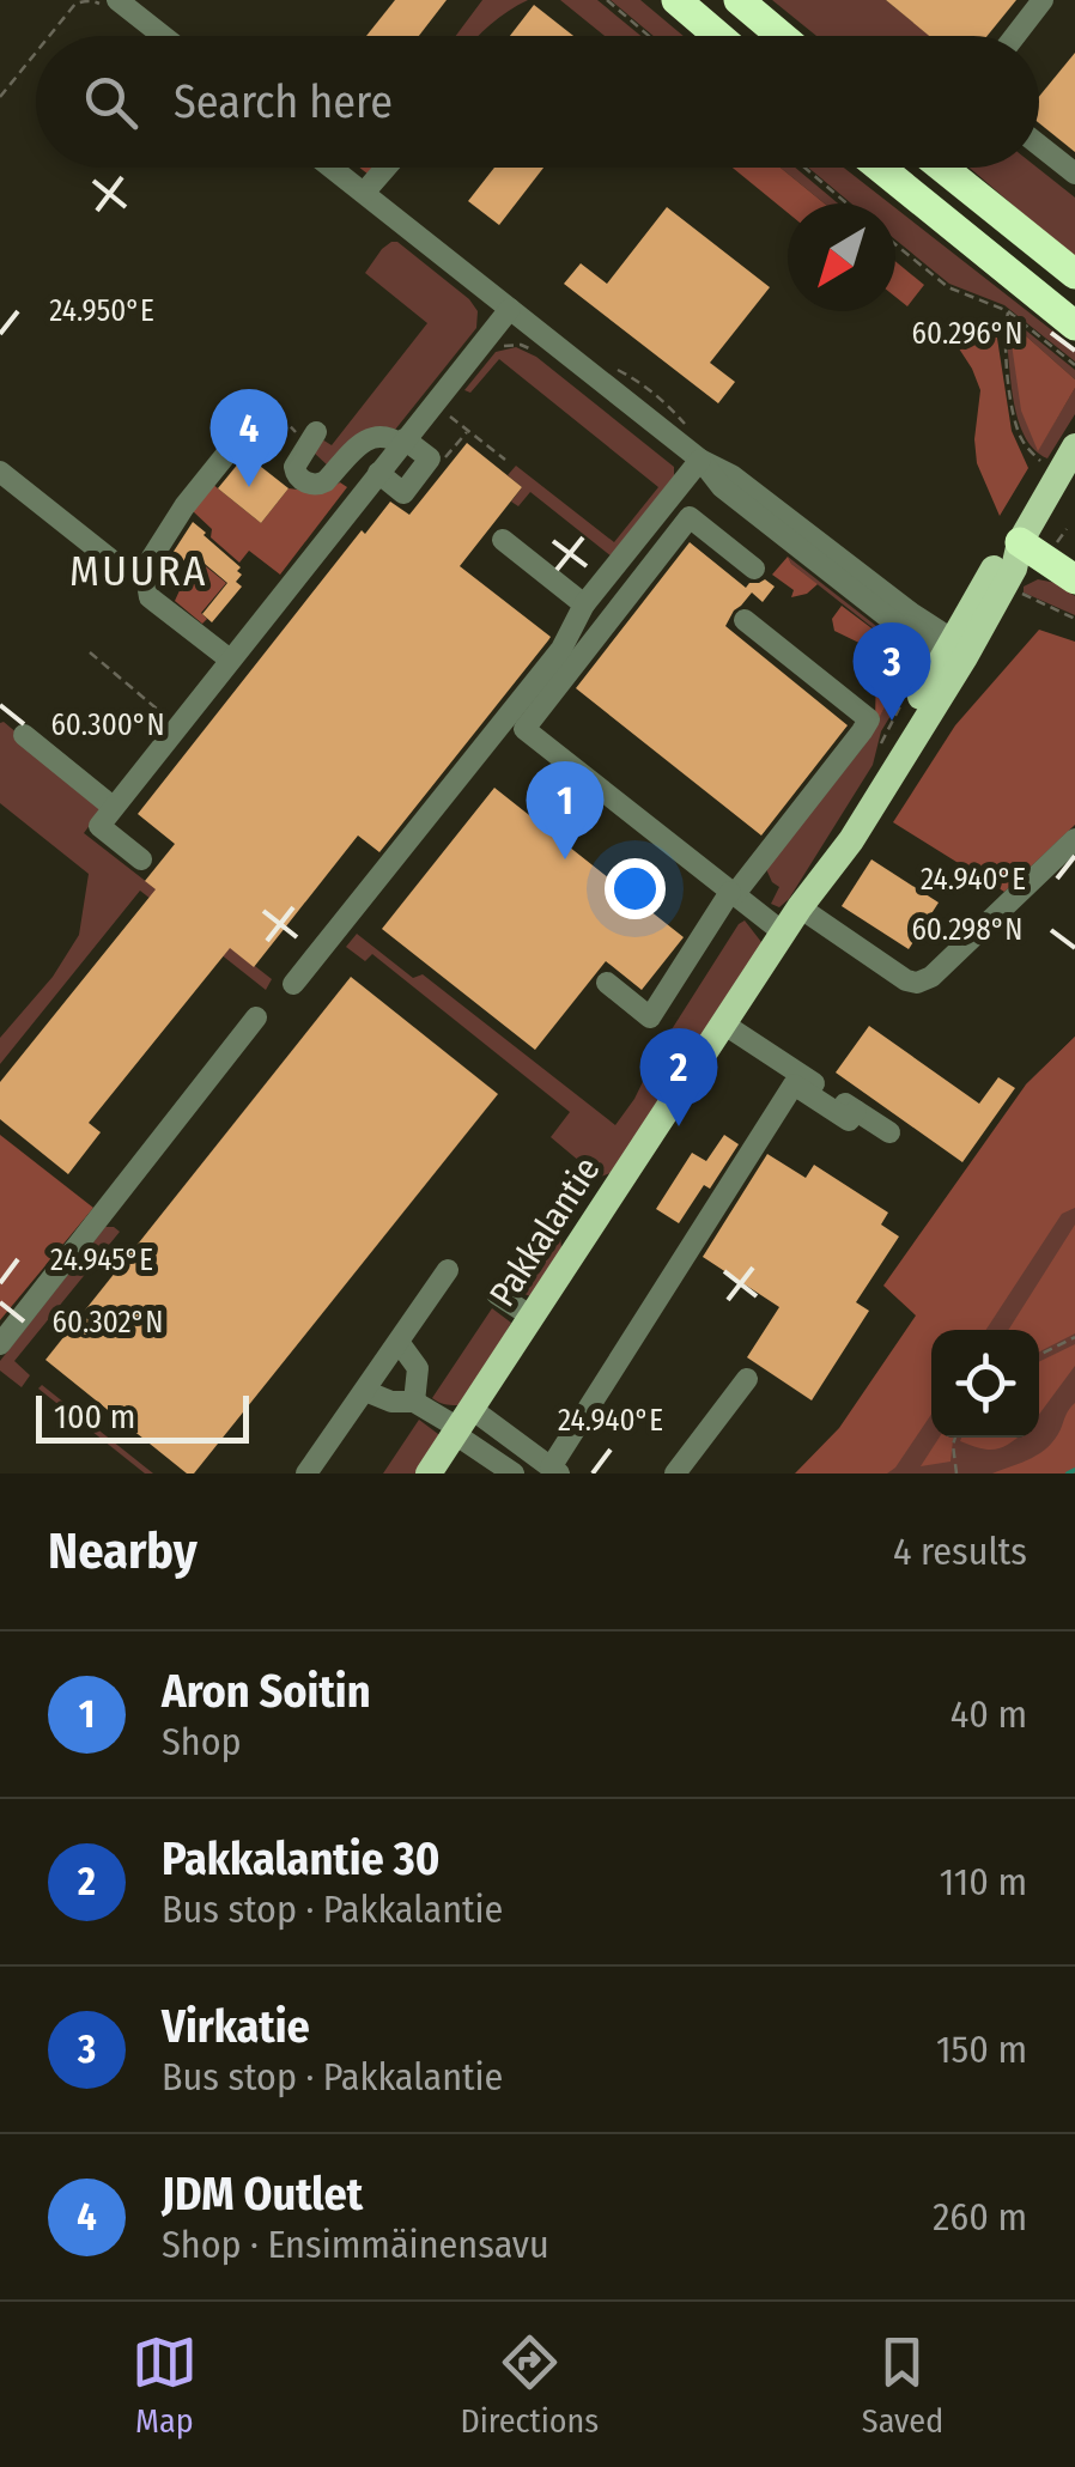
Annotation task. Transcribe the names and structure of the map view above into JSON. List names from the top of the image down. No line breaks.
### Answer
{"streets":{"main road":["Pakkalantie"]},"districts":["MUURA"],"scale_bar":"100 m","north":"bottom left","page":{"search":"Search here","pins":["4","3","1","2"],"scale":"100 m","heading":["Nearby","4 results"],"list":[{"mark":"1","name":"Aron Soitin","note":"Shop","value":"40 m"},{"mark":"2","name":"Pakkalantie 30","note":"Bus stop · Pakkalantie","value":"110 m"},{"mark":"3","name":"Virkatie","note":"Bus stop · Pakkalantie","value":"150 m"},{"mark":"4","name":"JDM Outlet","note":"Shop · Ensimmäinensavu","value":"260 m"}],"nav":["Map","Directions","Saved"]},"coordinates":["24.950°E","60.296°N","60.300°N","24.940°E","60.298°N","24.945°E","60.302°N"]}
